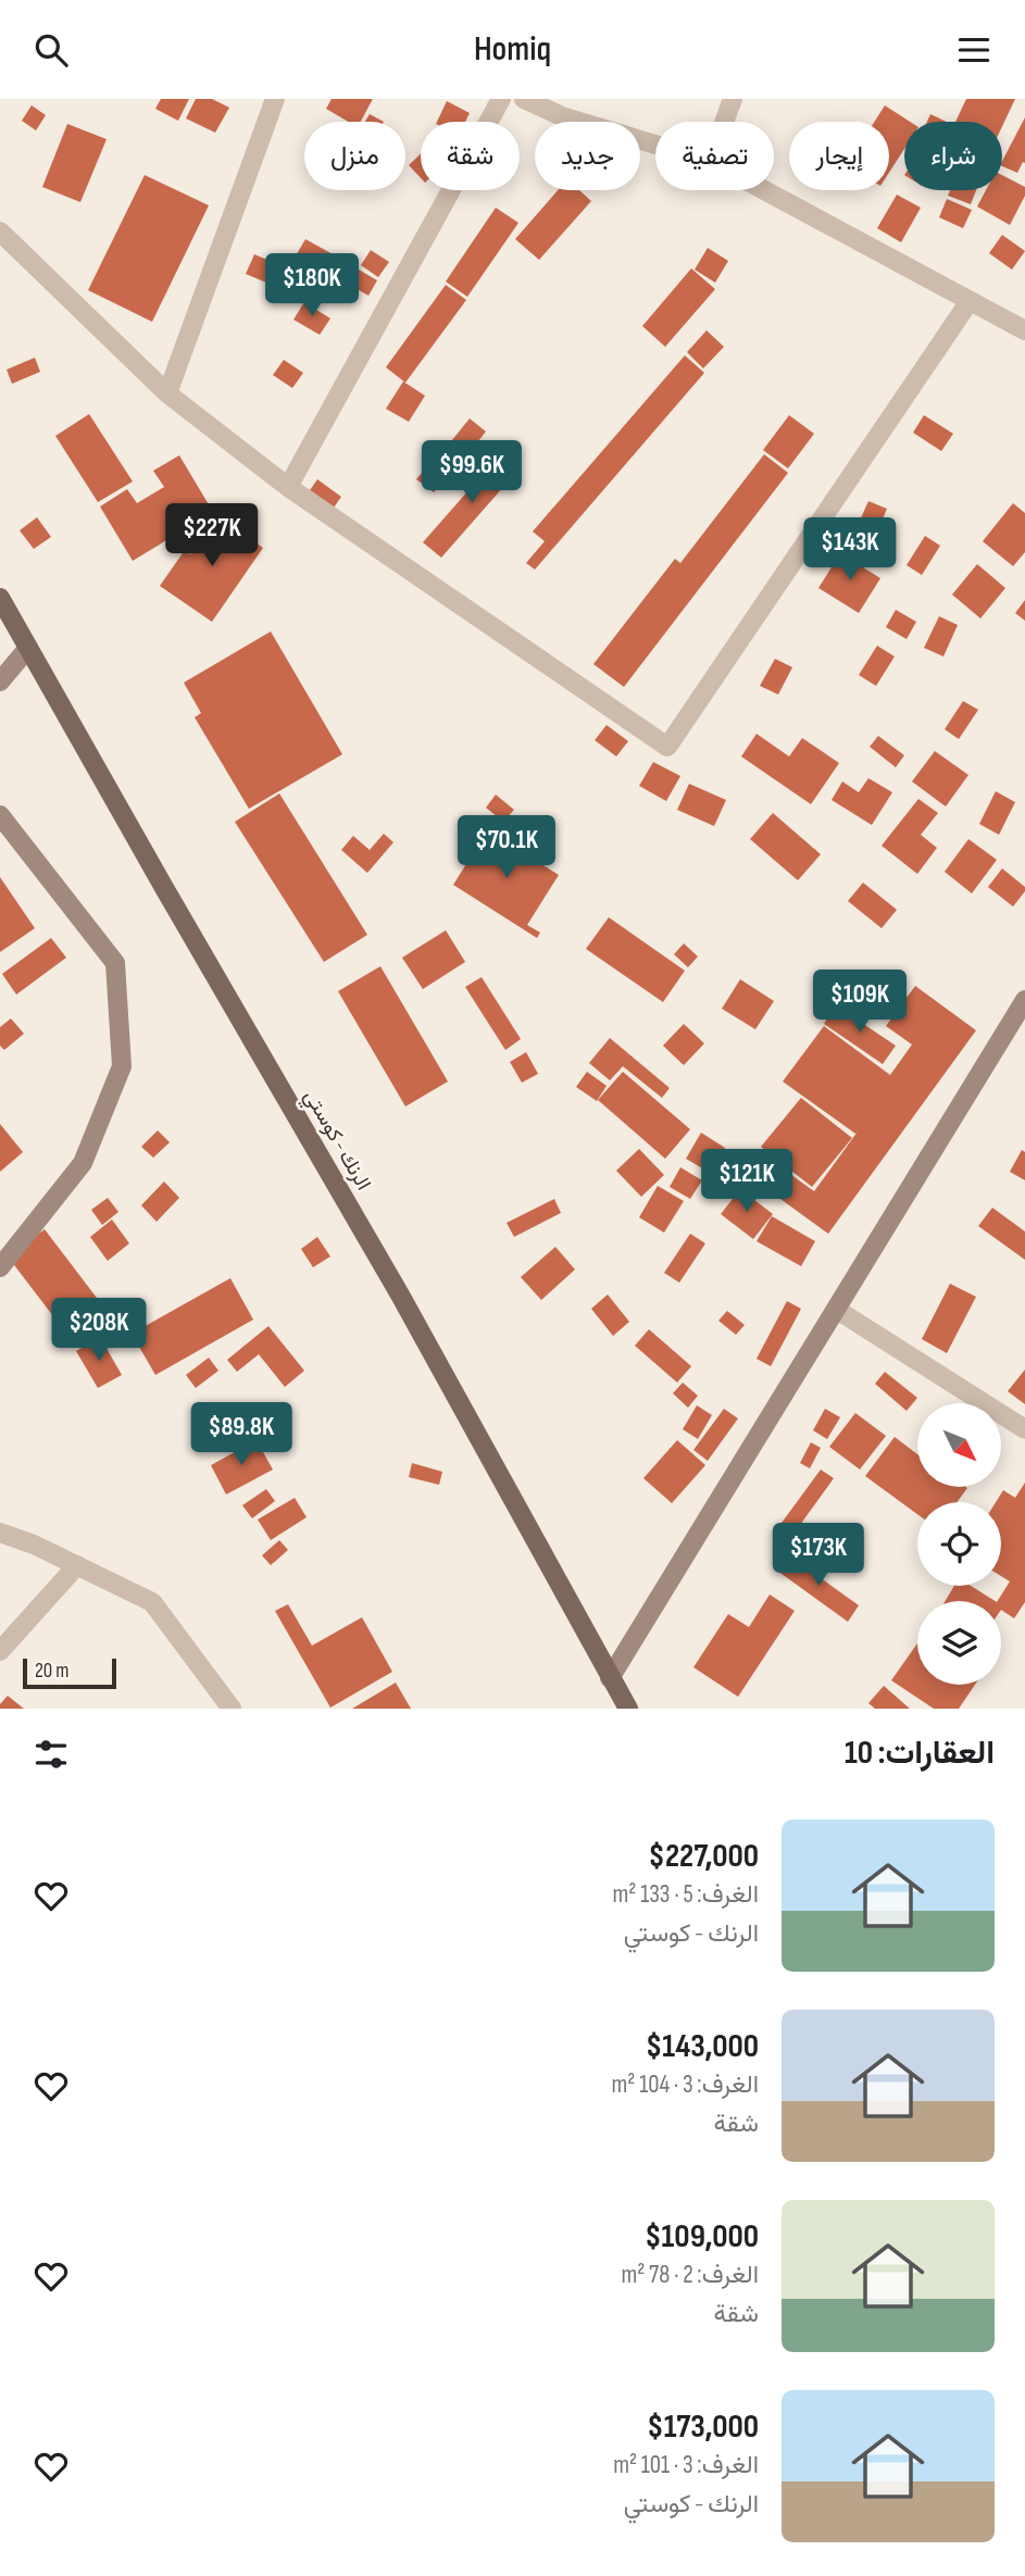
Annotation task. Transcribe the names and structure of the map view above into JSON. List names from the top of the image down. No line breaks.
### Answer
{"streets":{"main road":["الرنك - كوستي"]},"scale_bar":"20 m","north":"bottom right","page":{"header":"Homiq","chip":["شراء","إيجار","تصفية","جديد","شقة","منزل"],"price":["$180K","$99.6K","$227K","$143K","$70.1K","$109K","$121K","$208K","$89.8K","$173K"],"scale":"20 m","heading":"العقارات: 10","list":[{"name":"$227,000","note":"الغرف: 5 · 133 m² · الرنك - كوستي"},{"name":"$143,000","note":"الغرف: 3 · 104 m² · شقة"},{"name":"$109,000","note":"الغرف: 2 · 78 m² · شقة"},{"name":"$173,000","note":"الغرف: 3 · 101 m² · الرنك - كوستي"}]}}
